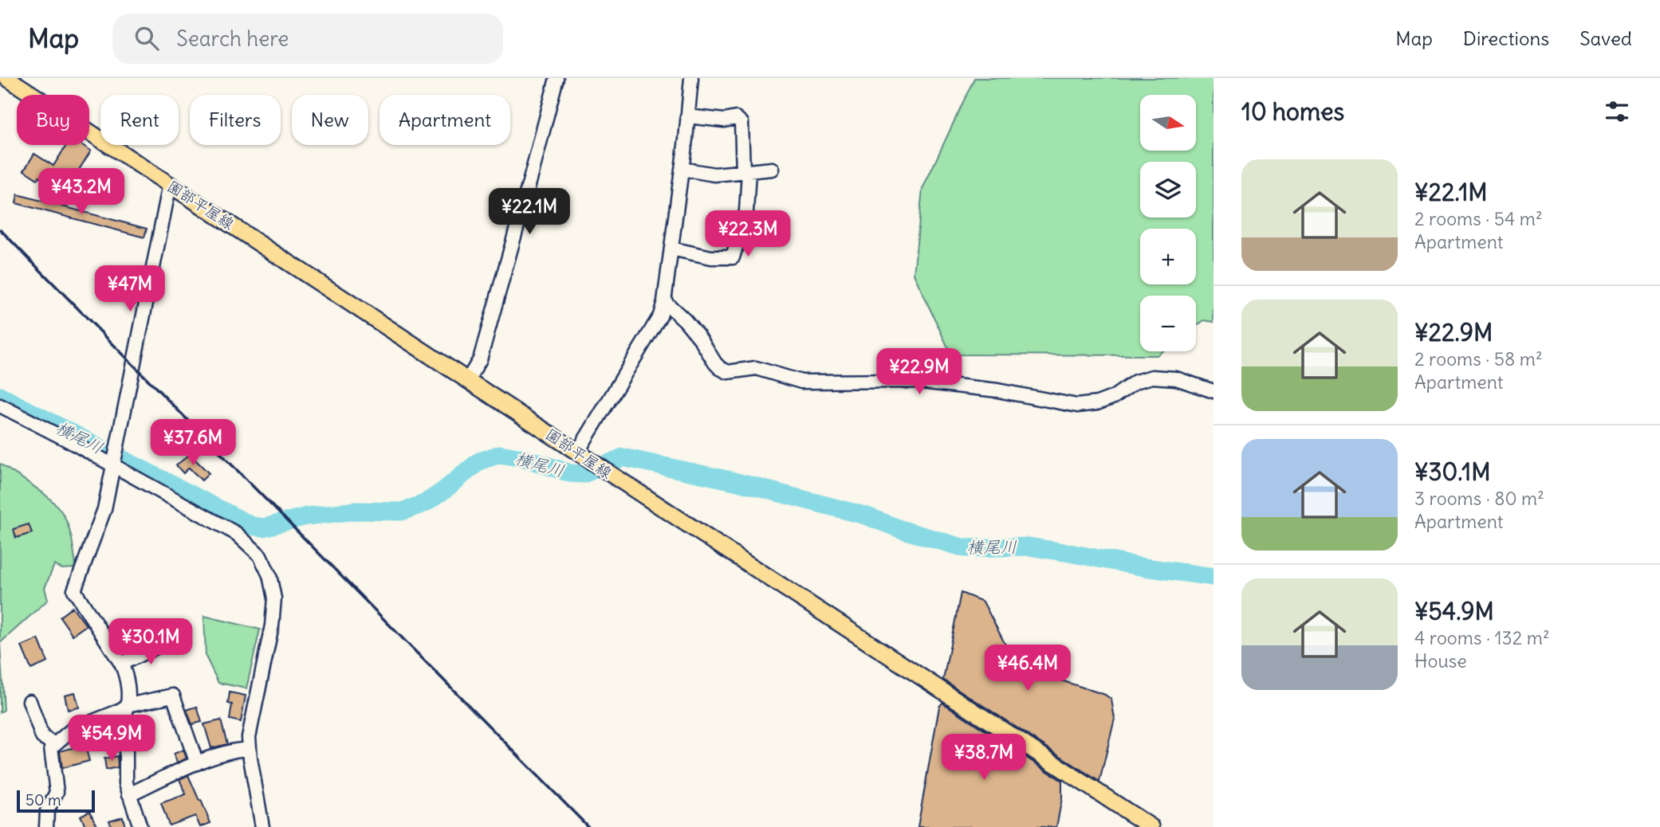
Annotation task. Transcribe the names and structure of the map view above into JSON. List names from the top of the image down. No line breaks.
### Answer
{"streets":{"main road":["園部平屋線"]},"water":["横尾川"],"scale_bar":"50 m","north":"right","page":{"header":"Map","search":"Search here","nav":["Map","Directions","Saved"],"heading":"10 homes","map_buttons":["+","−"],"chip":["Buy","Rent","Filters","New","Apartment"],"list":[{"name":"¥22.1M","note":"2 rooms · 54 m² · Apartment"},{"name":"¥22.9M","note":"2 rooms · 58 m² · Apartment"},{"name":"¥30.1M","note":"3 rooms · 80 m² · Apartment"},{"name":"¥54.9M","note":"4 rooms · 132 m² · House"}],"price":["¥43.2M","¥22.1M","¥22.3M","¥47M","¥22.9M","¥37.6M","¥30.1M","¥46.4M","¥54.9M","¥38.7M"],"scale":"50 m"}}
